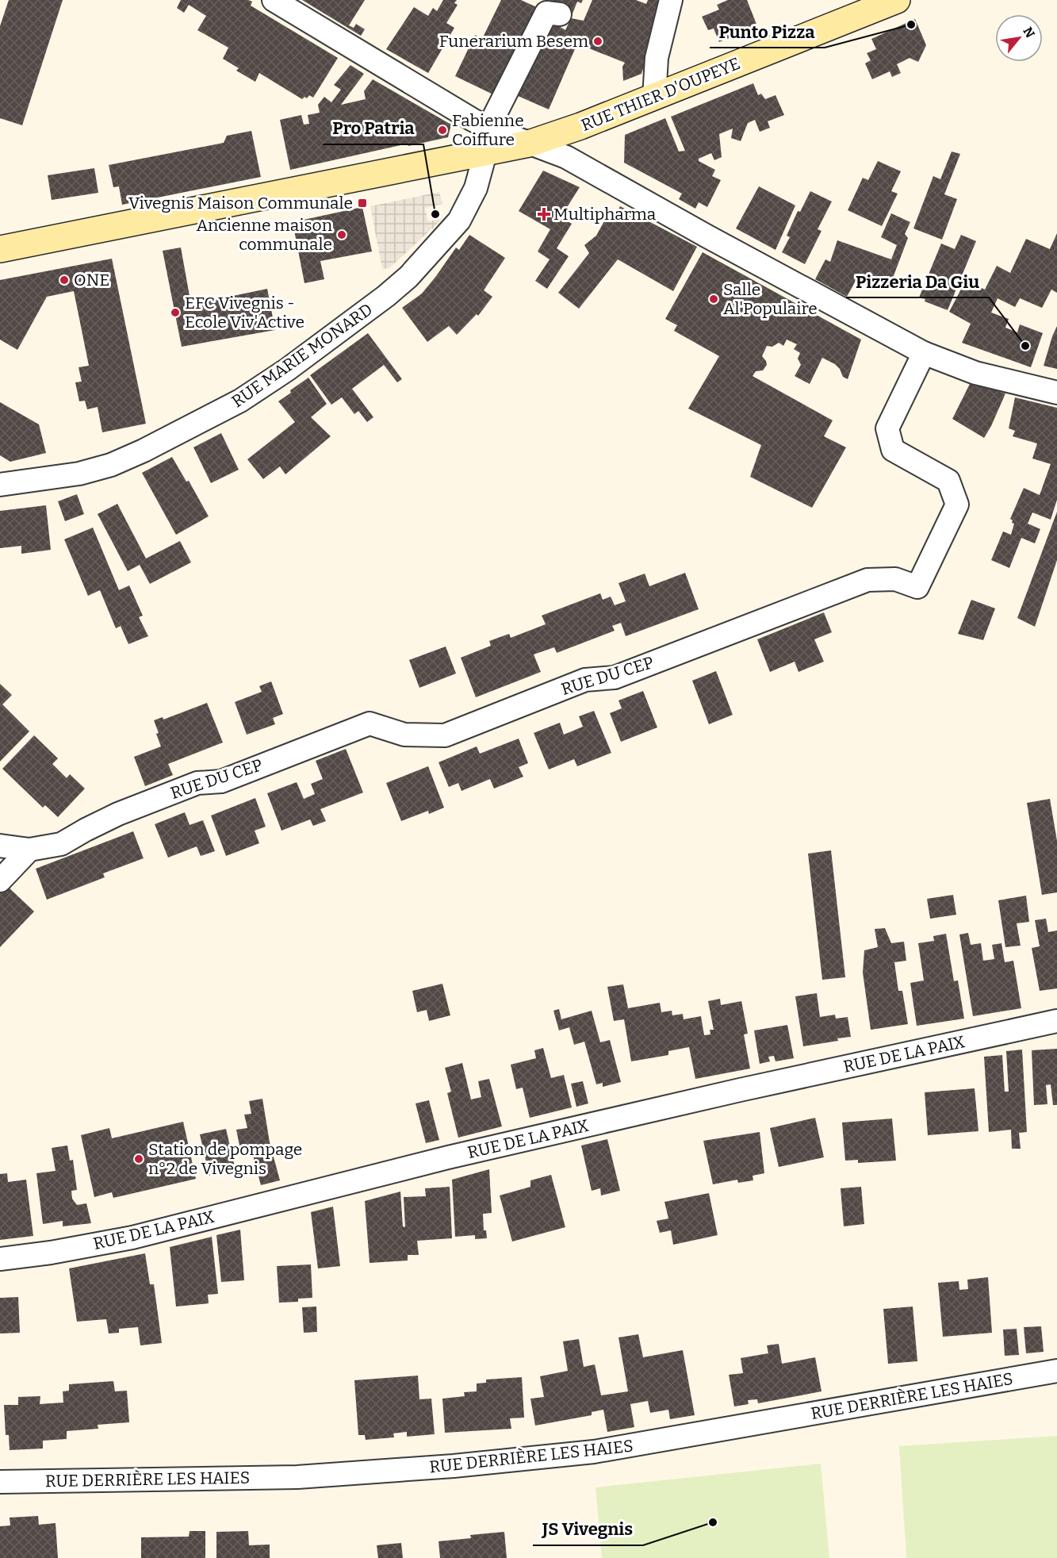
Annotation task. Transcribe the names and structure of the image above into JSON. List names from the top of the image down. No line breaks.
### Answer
{"streets":{"main road":["RUE THIER D'OUPEYE"],"street":["RUE MARIE MONARD","RUE DU CEP","RUE DE LA PAIX","RUE DERRIÈRE LES HAIES"]},"crossings":[["RUE THIER D'OUPEYE","RUE MARIE MONARD"]],"places":{"other":["Punto Pizza","Funerarium Besem","Fabienne Coiffure","Pro Patria","Ancienne maison communale","ONE","Salle Al'Populaire","EFC Vivegnis - Ecole Viv'Active","Pizzeria Da Giu","Station de pompage n°2 de Vivegnis","JS Vivegnis"],"transit":["Vivegnis Maison Communale"],"health":["Multipharma"]},"north":"top right"}
